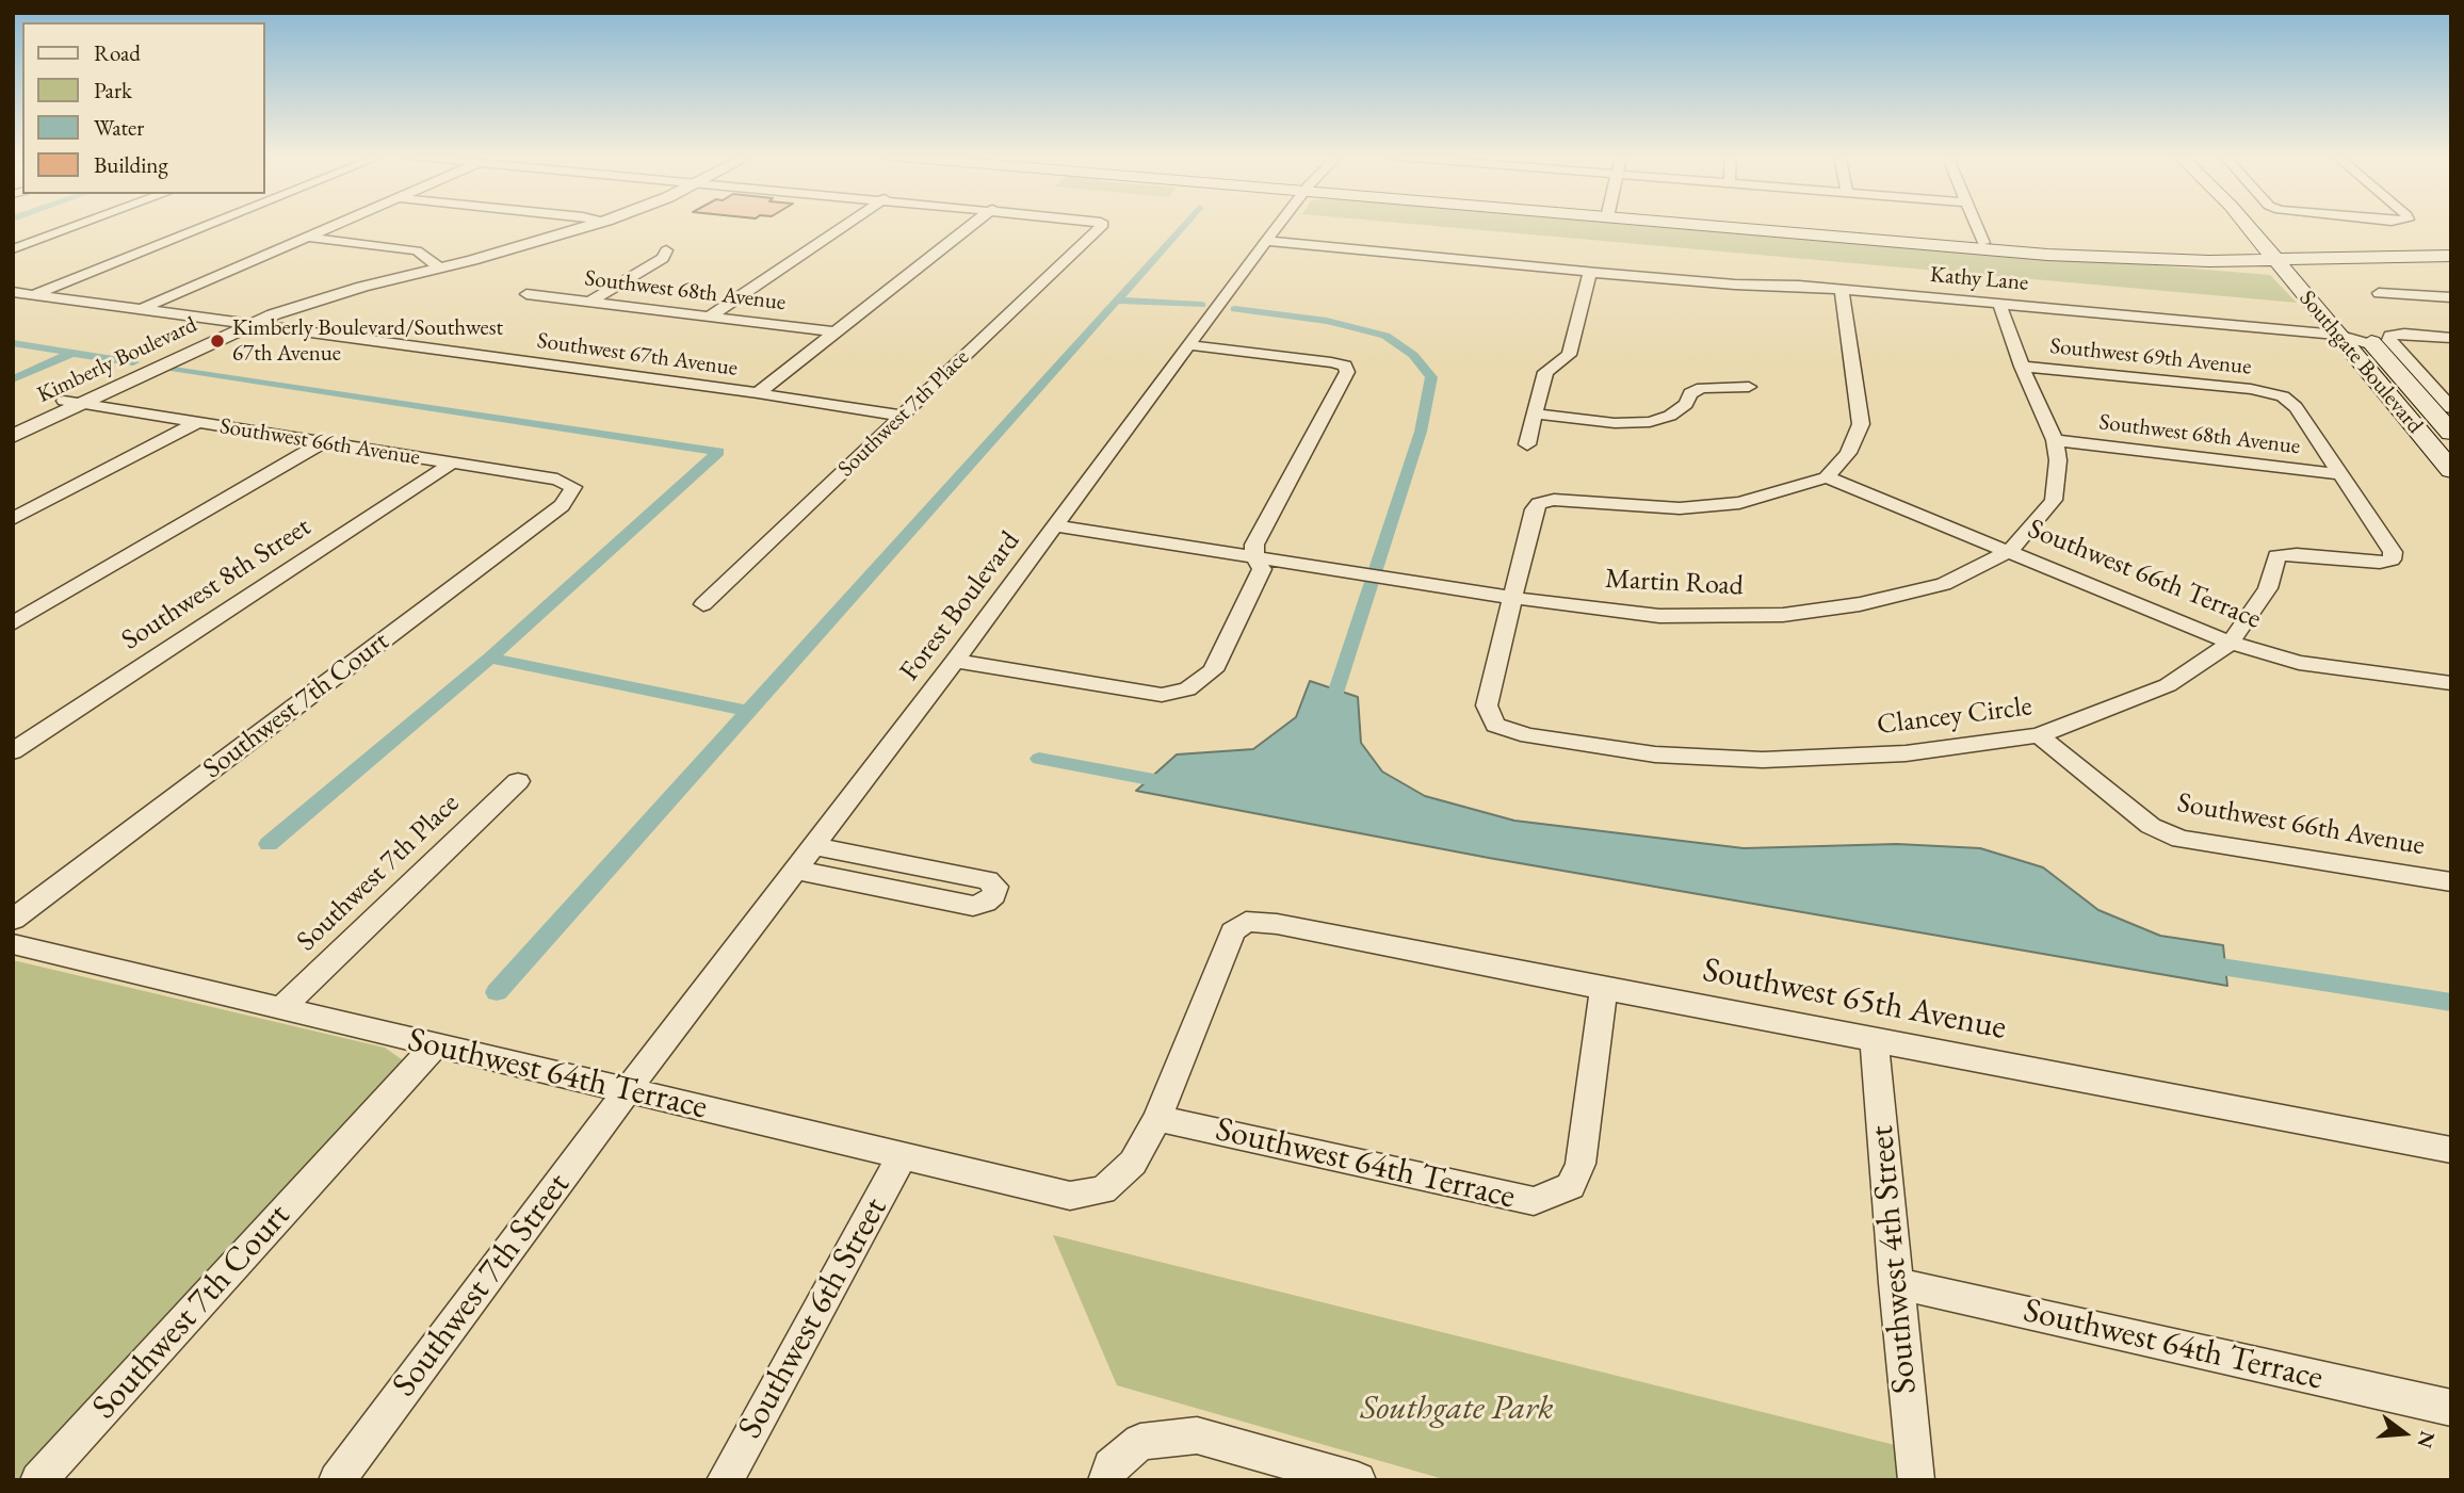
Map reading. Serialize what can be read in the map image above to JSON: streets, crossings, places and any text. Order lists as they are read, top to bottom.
{
  "streets": {
    "main road": ["Southgate Boulevard"],
    "street": [
      "Kathy Lane",
      "Southwest 68th Avenue",
      "Southwest 67th Avenue",
      "Southwest 69th Avenue",
      "Kimberly Boulevard",
      "Southwest 7th Place",
      "Southwest 66th Avenue",
      "Southwest 66th Terrace",
      "Martin Road",
      "Southwest 8th Street",
      "Forest Boulevard",
      "Southwest 7th Court",
      "Clancey Circle",
      "Southwest 65th Avenue",
      "Southwest 64th Terrace",
      "Southwest 4th Street",
      "Southwest 7th Street",
      "Southwest 6th Street"
    ]
  },
  "crossings": [
    ["Kathy Lane", "Southgate Boulevard"],
    ["Kathy Lane", "Martin Road"],
    ["Kathy Lane", "Forest Boulevard"],
    ["Southwest 68th Avenue", "Southwest 69th Avenue"],
    ["Southwest 68th Avenue", "Martin Road"],
    ["Southwest 68th Avenue", "Clancey Circle"],
    ["Southwest 67th Avenue", "Kimberly Boulevard"],
    ["Southwest 67th Avenue", "Southwest 7th Place"],
    ["Southwest 69th Avenue", "Martin Road"],
    ["Southwest 69th Avenue", "Clancey Circle"],
    ["Kimberly Boulevard", "Southwest 66th Avenue"],
    ["Southwest 7th Place", "Southwest 64th Terrace"],
    ["Southwest 66th Avenue", "Southwest 8th Street"],
    ["Southwest 66th Avenue", "Southwest 7th Court"],
    ["Southwest 66th Avenue", "Clancey Circle"],
    ["Southwest 66th Terrace", "Martin Road"],
    ["Southwest 66th Terrace", "Clancey Circle"],
    ["Martin Road", "Forest Boulevard"],
    ["Martin Road", "Clancey Circle"],
    ["Forest Boulevard", "Southwest 64th Terrace"],
    ["Forest Boulevard", "Southwest 7th Street"],
    ["Southwest 7th Court", "Southwest 64th Terrace"],
    ["Southwest 65th Avenue", "Southwest 64th Terrace"],
    ["Southwest 65th Avenue", "Southwest 4th Street"],
    ["Southwest 64th Terrace", "Southwest 4th Street"],
    ["Southwest 64th Terrace", "Southwest 7th Street"],
    ["Southwest 64th Terrace", "Southwest 6th Street"]
  ],
  "parks": ["Southgate Park"],
  "places": ["Kimberly Boulevard/Southwest 67th Avenue"],
  "legend": [
    "Road",
    "Park",
    "Water",
    "Building"
  ],
  "north": "right"
}
